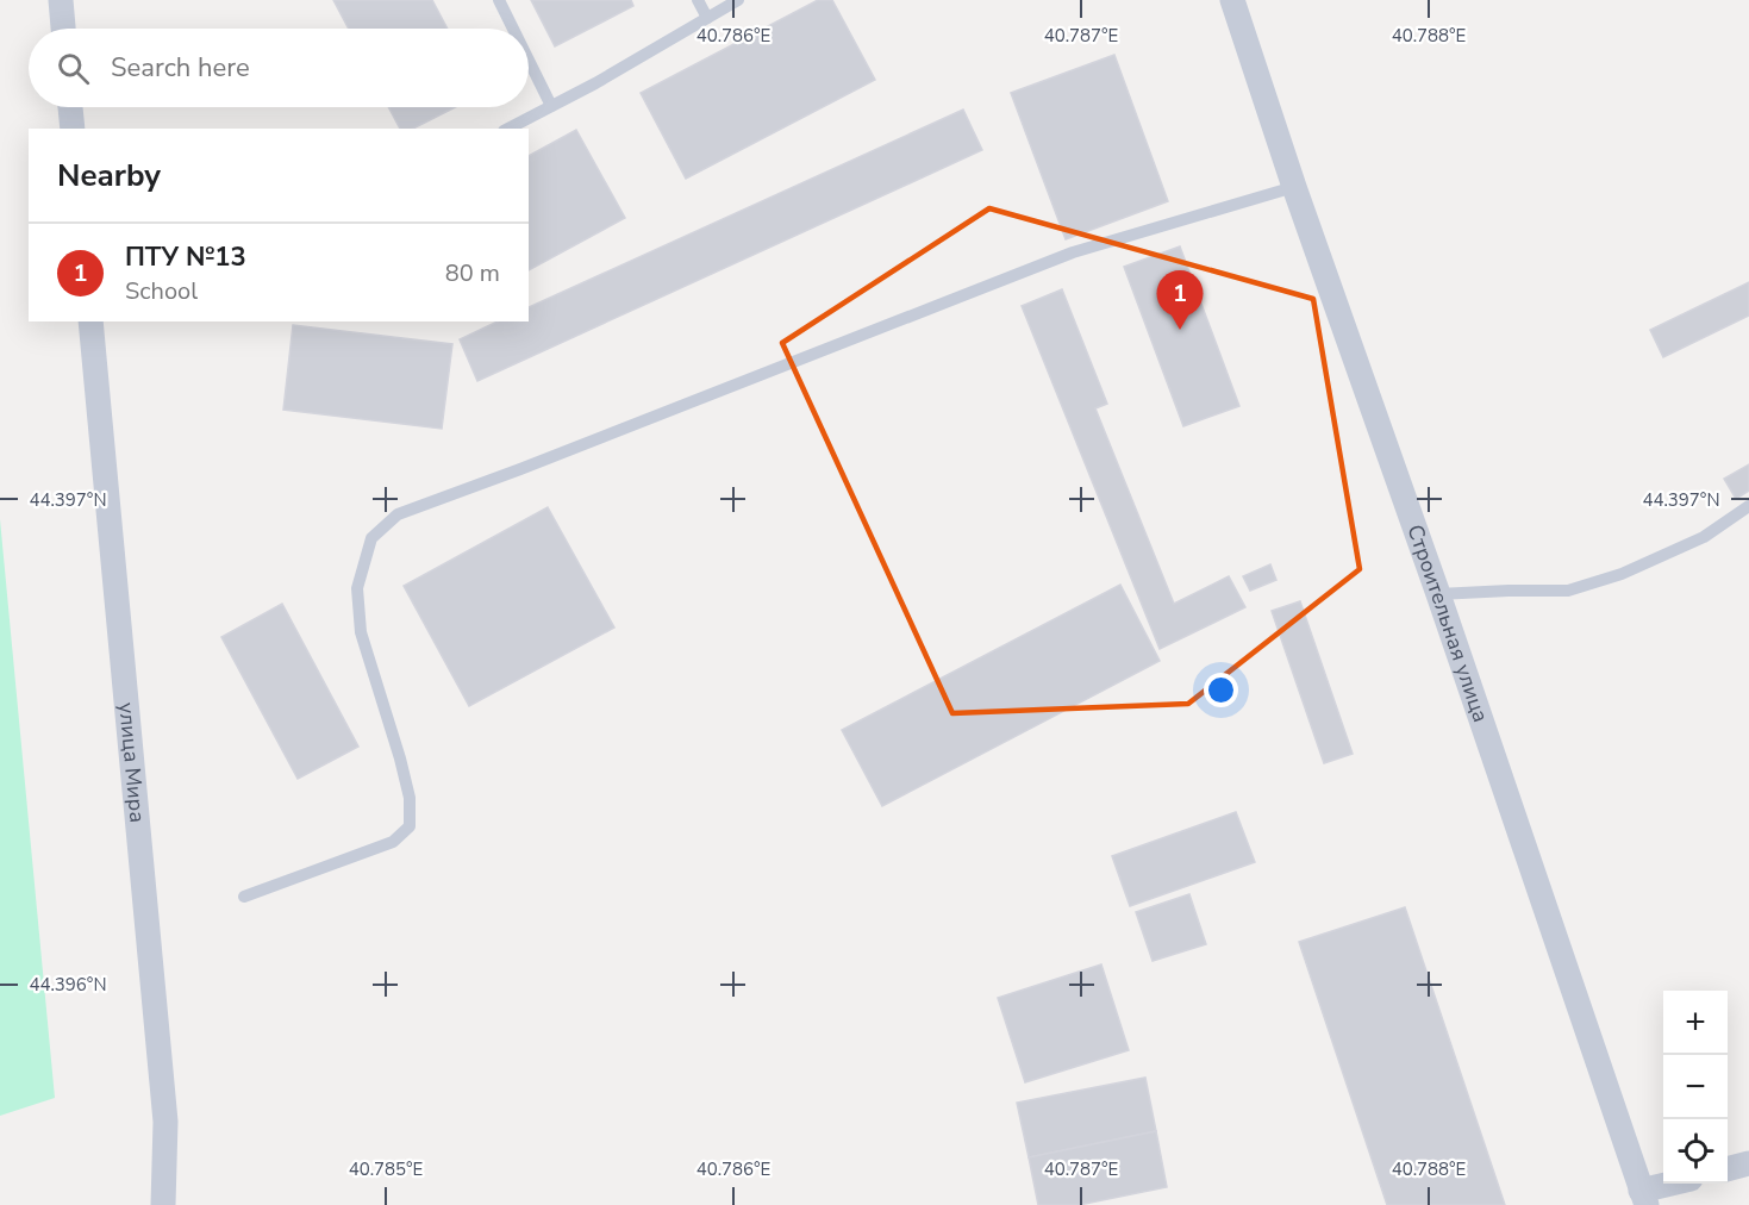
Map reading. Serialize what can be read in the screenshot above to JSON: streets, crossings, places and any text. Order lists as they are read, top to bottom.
{
  "streets": {
    "street": ["Строительная улица", "улица Мира"]
  },
  "page": {
    "search": "Search here",
    "heading": "Nearby",
    "list": [
      {
        "mark": "1",
        "name": "ПТУ №13",
        "note": "School",
        "value": "80 m"
      }
    ],
    "pins": "1",
    "map_buttons": ["+", "−"]
  },
  "coordinates": [
    "40.786°E",
    "40.787°E",
    "40.788°E",
    "44.397°N",
    "44.396°N",
    "40.785°E"
  ]
}
